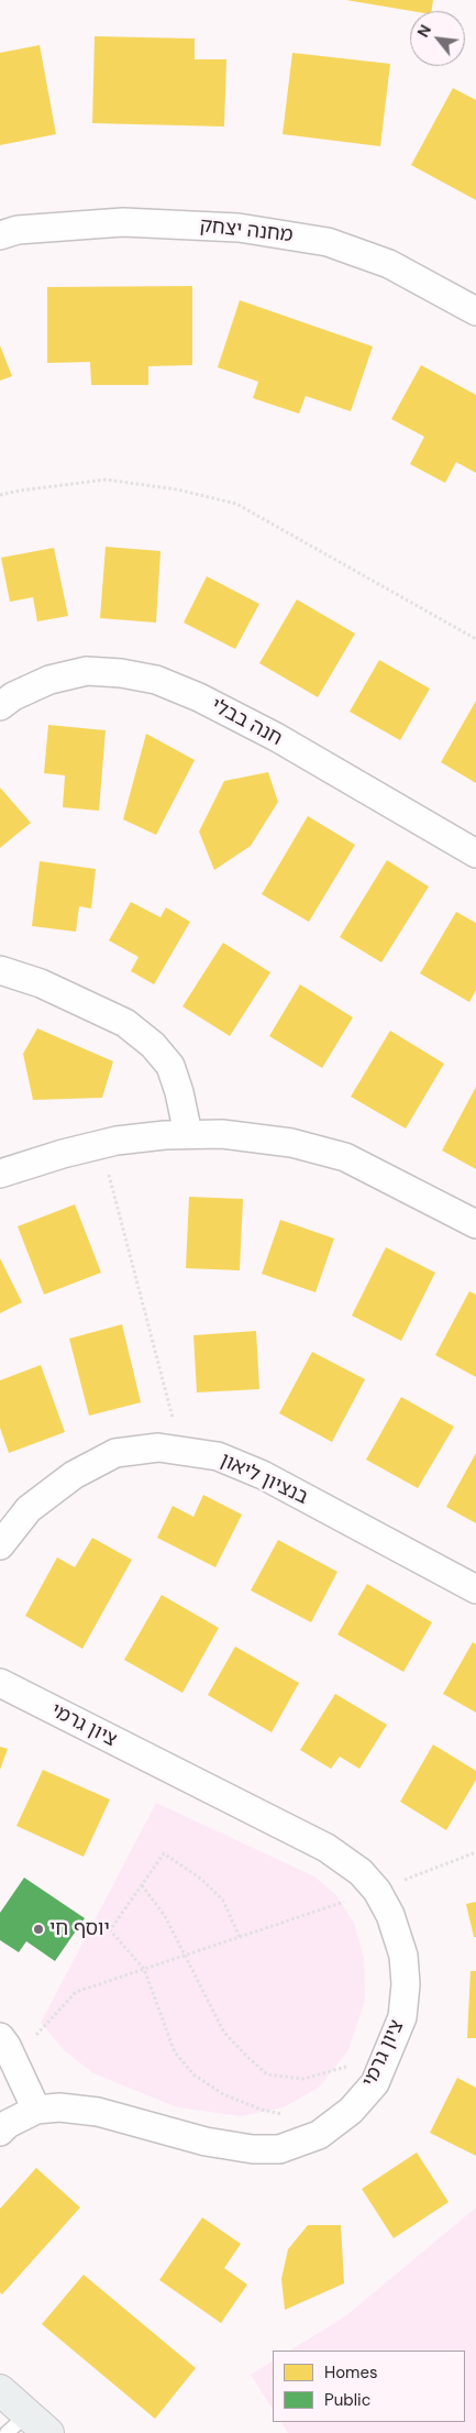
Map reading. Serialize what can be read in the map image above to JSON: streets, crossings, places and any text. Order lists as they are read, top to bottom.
{
  "streets": {
    "street": [
      "מחנה יצחק",
      "חנה בבלי",
      "בנציון ליאון",
      "ציון גרמי"
    ]
  },
  "places": ["יוסף חי"],
  "legend": ["Homes", "Public"],
  "north": "top left"
}
